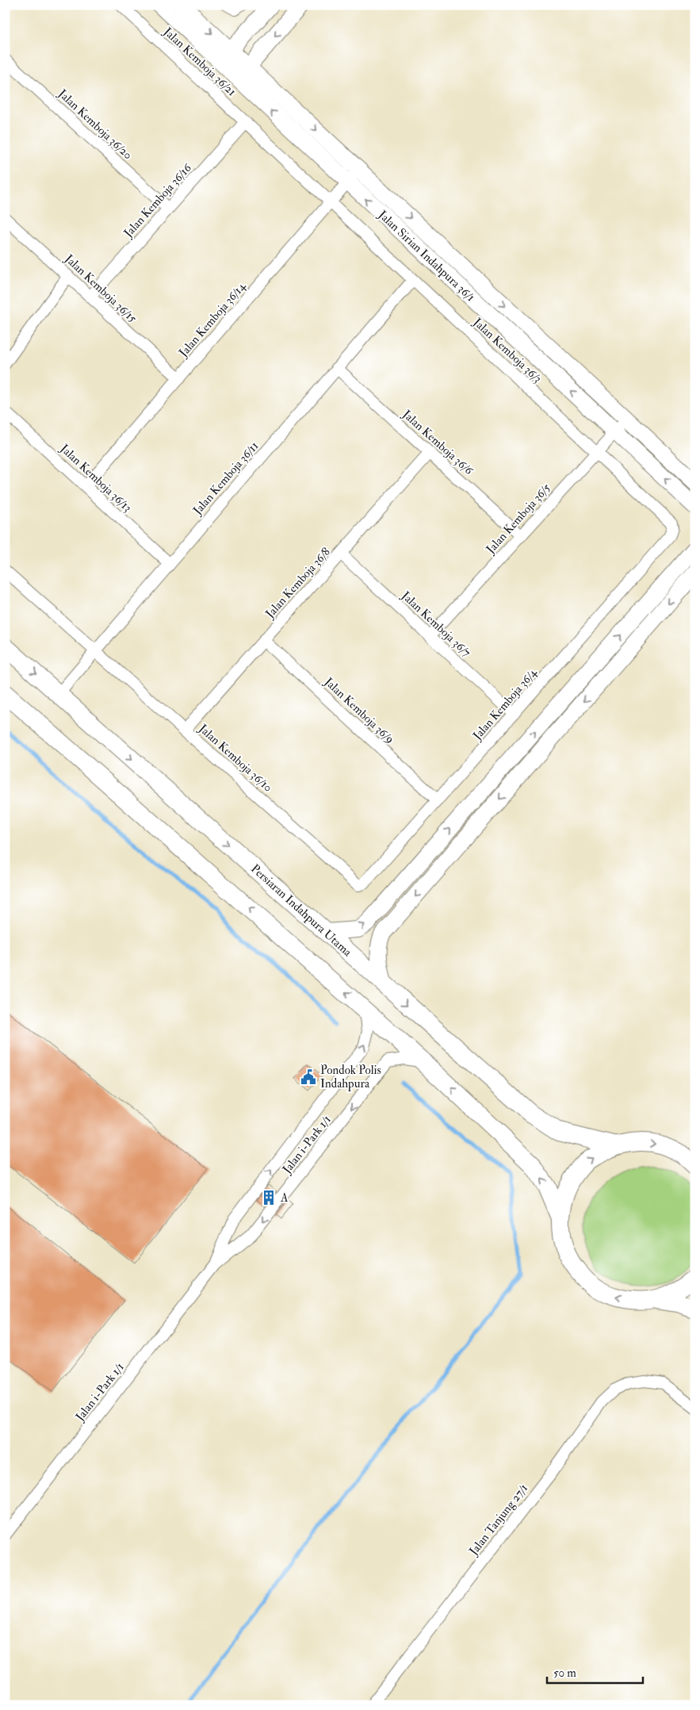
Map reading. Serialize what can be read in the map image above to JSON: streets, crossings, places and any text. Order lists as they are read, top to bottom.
{
  "streets": {
    "main road": ["Persiaran Indahpura Utama"],
    "street": [
      "Jalan Kemboja 36/21",
      "Jalan Kemboja 36/20",
      "Jalan Kemboja 36/16",
      "Jalan Sirian Indahpura 36/1",
      "Jalan Kemboja 36/15",
      "Jalan Kemboja 36/14",
      "Jalan Kemboja 36/3",
      "Jalan Kemboja 36/6",
      "Jalan Kemboja 36/13",
      "Jalan Kemboja 36/11",
      "Jalan Kemboja 36/5",
      "Jalan Kemboja 36/8",
      "Jalan Kemboja 36/7",
      "Jalan Kemboja 36/4",
      "Jalan Kemboja 36/9",
      "Jalan Kemboja 36/10",
      "Jalan i-Park 1/1",
      "Jalan Tanjung 27/1"
    ]
  },
  "crossings": [
    ["Jalan Kemboja 36/21", "Jalan Kemboja 36/16"],
    ["Jalan Kemboja 36/21", "Jalan Kemboja 36/3"],
    ["Jalan Kemboja 36/20", "Jalan Kemboja 36/16"],
    ["Jalan Kemboja 36/16", "Jalan Kemboja 36/15"],
    ["Jalan Kemboja 36/16", "Jalan Kemboja 36/3"],
    ["Jalan Sirian Indahpura 36/1", "Jalan Kemboja 36/14"],
    ["Jalan Sirian Indahpura 36/1", "Jalan Kemboja 36/5"],
    ["Jalan Kemboja 36/15", "Jalan Kemboja 36/14"],
    ["Jalan Kemboja 36/14", "Jalan Kemboja 36/3"],
    ["Jalan Kemboja 36/14", "Jalan Kemboja 36/13"],
    ["Jalan Kemboja 36/3", "Jalan Kemboja 36/11"],
    ["Jalan Kemboja 36/3", "Jalan Kemboja 36/5"],
    ["Jalan Kemboja 36/3", "Jalan Kemboja 36/4"],
    ["Jalan Kemboja 36/6", "Jalan Kemboja 36/11"],
    ["Jalan Kemboja 36/6", "Jalan Kemboja 36/5"],
    ["Jalan Kemboja 36/6", "Jalan Kemboja 36/8"],
    ["Jalan Kemboja 36/13", "Jalan Kemboja 36/11"],
    ["Jalan Kemboja 36/11", "Jalan Kemboja 36/10"],
    ["Jalan Kemboja 36/11", "Persiaran Indahpura Utama"],
    ["Jalan Kemboja 36/5", "Jalan Kemboja 36/7"],
    ["Jalan Kemboja 36/8", "Jalan Kemboja 36/7"],
    ["Jalan Kemboja 36/8", "Jalan Kemboja 36/9"],
    ["Jalan Kemboja 36/8", "Jalan Kemboja 36/10"],
    ["Jalan Kemboja 36/7", "Jalan Kemboja 36/4"],
    ["Jalan Kemboja 36/4", "Jalan Kemboja 36/9"],
    ["Jalan Kemboja 36/4", "Jalan Kemboja 36/10"]
  ],
  "places": {
    "public building": ["Pondok Polis Indahpura"],
    "building": ["A"]
  },
  "scale_bar": "50 m"
}
